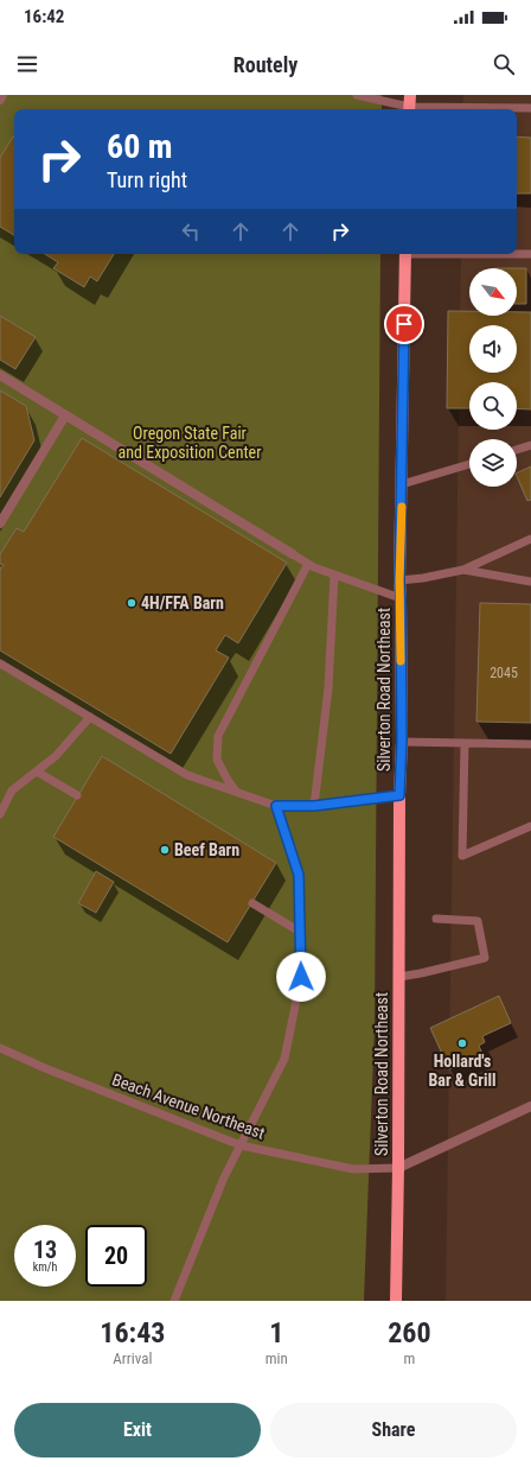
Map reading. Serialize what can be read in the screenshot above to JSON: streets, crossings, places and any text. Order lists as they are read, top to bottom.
{
  "streets": {
    "main road": ["Silverton Road Northeast"],
    "street": ["Beach Avenue Northeast"]
  },
  "crossings": [
    ["Silverton Road Northeast", "Beach Avenue Northeast"]
  ],
  "parks": ["Oregon State Fair and Exposition Center"],
  "places": ["4H/FFA Barn", "Beef Barn", "Hollard's Bar & Grill"],
  "house_numbers": ["2045"],
  "north": "bottom right",
  "page": {
    "status": "16:42",
    "header": "Routely",
    "turn": ["60 m", "Turn right"],
    "speed": "13 km/h",
    "limit": "20",
    "eta": [
      "16:43",
      "Arrival",
      "1",
      "min",
      "260",
      "m"
    ],
    "buttons": ["Exit", "Share"]
  }
}
